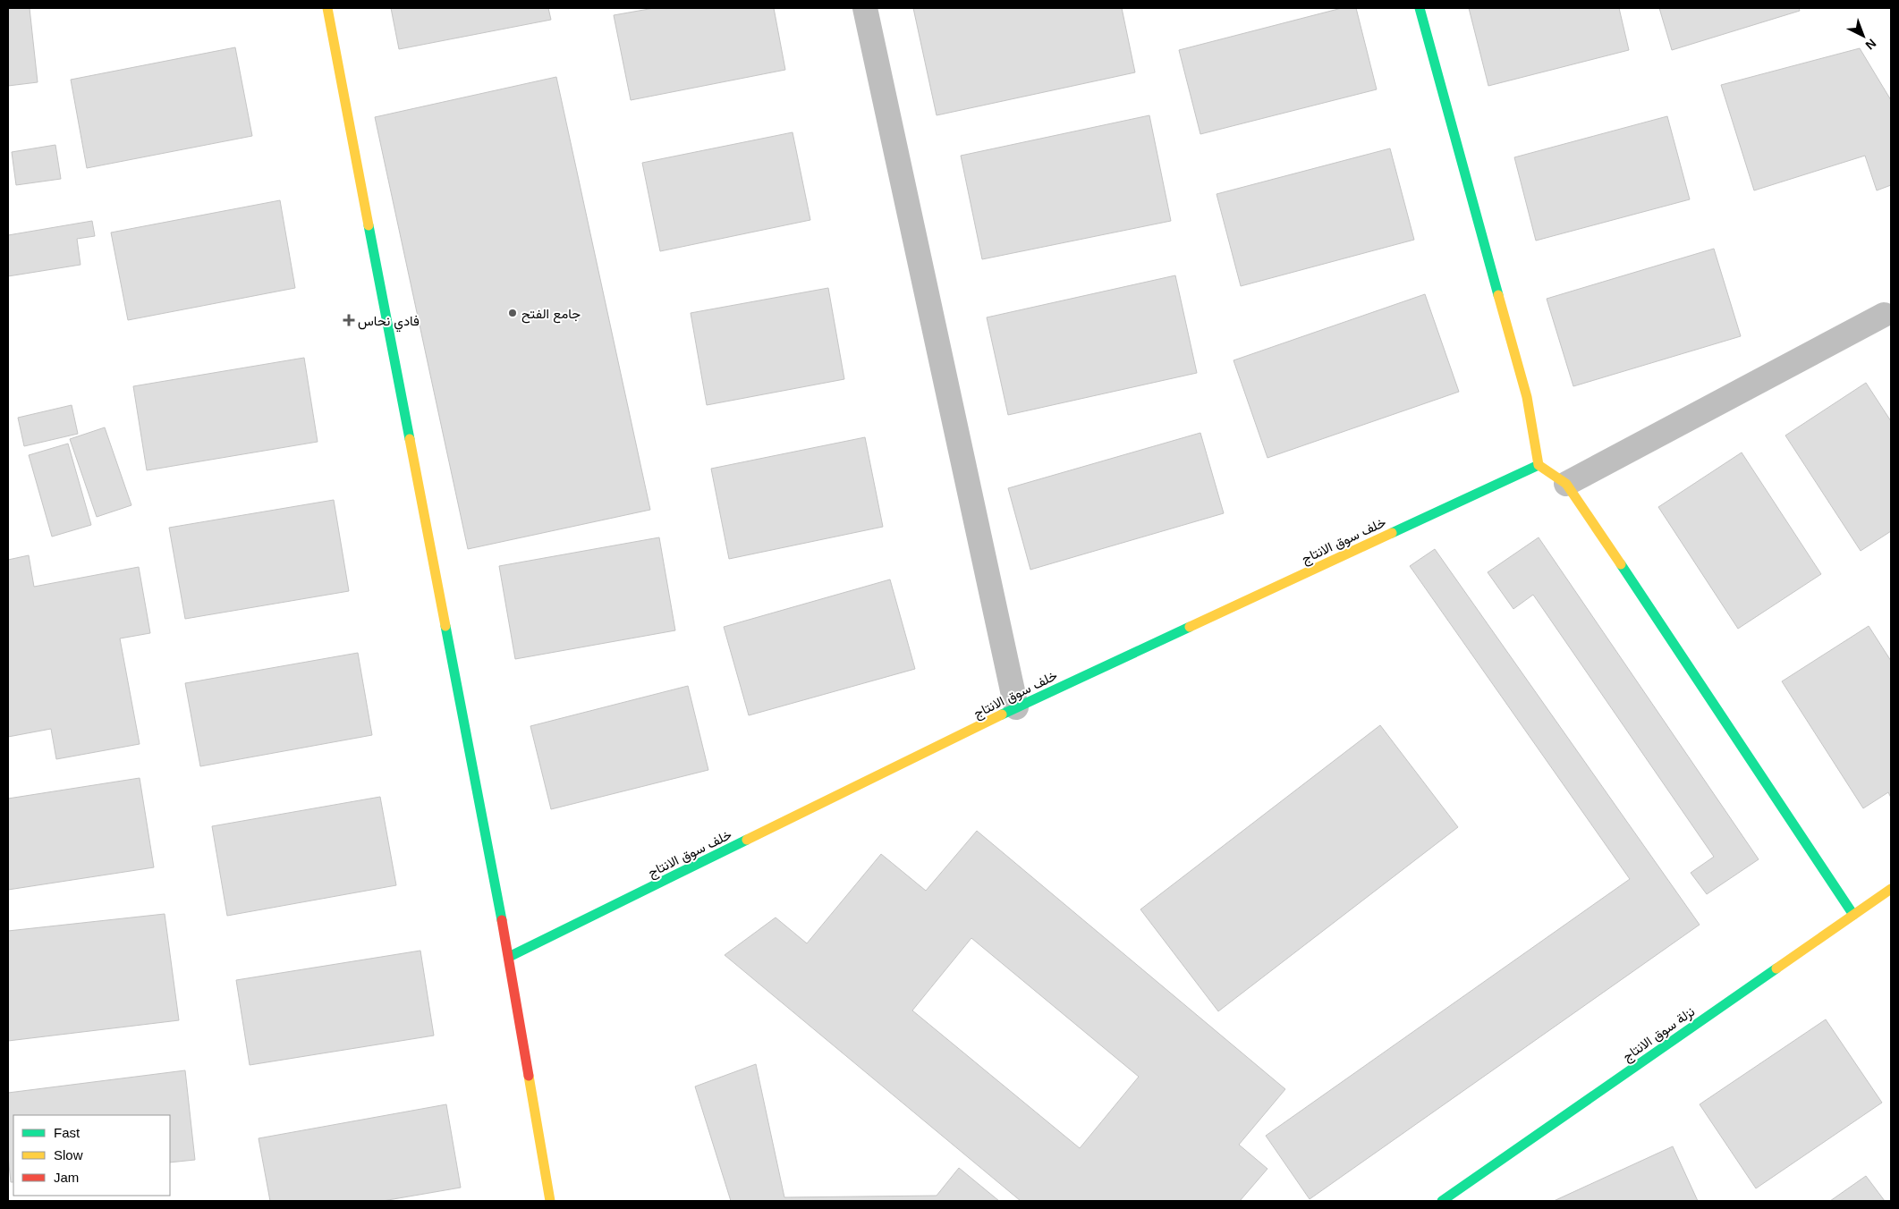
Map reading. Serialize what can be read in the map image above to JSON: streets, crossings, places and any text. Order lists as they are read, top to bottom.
{
  "streets": {
    "street": ["خلف سوق الانتاج", "نزلة سوق الانتاج"]
  },
  "places": {
    "other": ["جامع الفتح"],
    "health": ["فادي نحاس"]
  },
  "legend": ["Fast", "Slow", "Jam"],
  "north": "bottom right"
}
